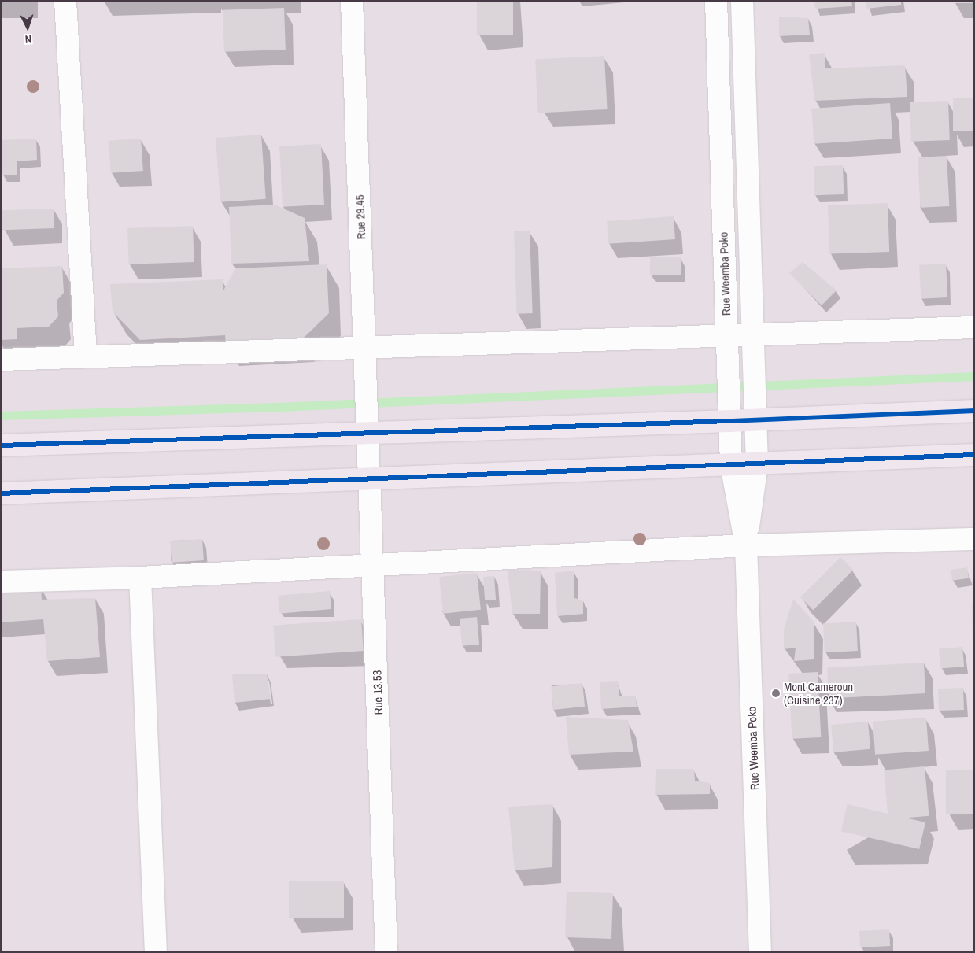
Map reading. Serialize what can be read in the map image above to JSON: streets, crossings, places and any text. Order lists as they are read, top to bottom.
{
  "streets": {
    "street": ["Rue 29.45", "Rue Weemba Poko", "Rue 13.53"]
  },
  "crossings": [
    ["Rue 29.45", "Rue 13.53"]
  ],
  "places": ["Mont Cameroun (Cuisine 237)"],
  "north": "bottom"
}
